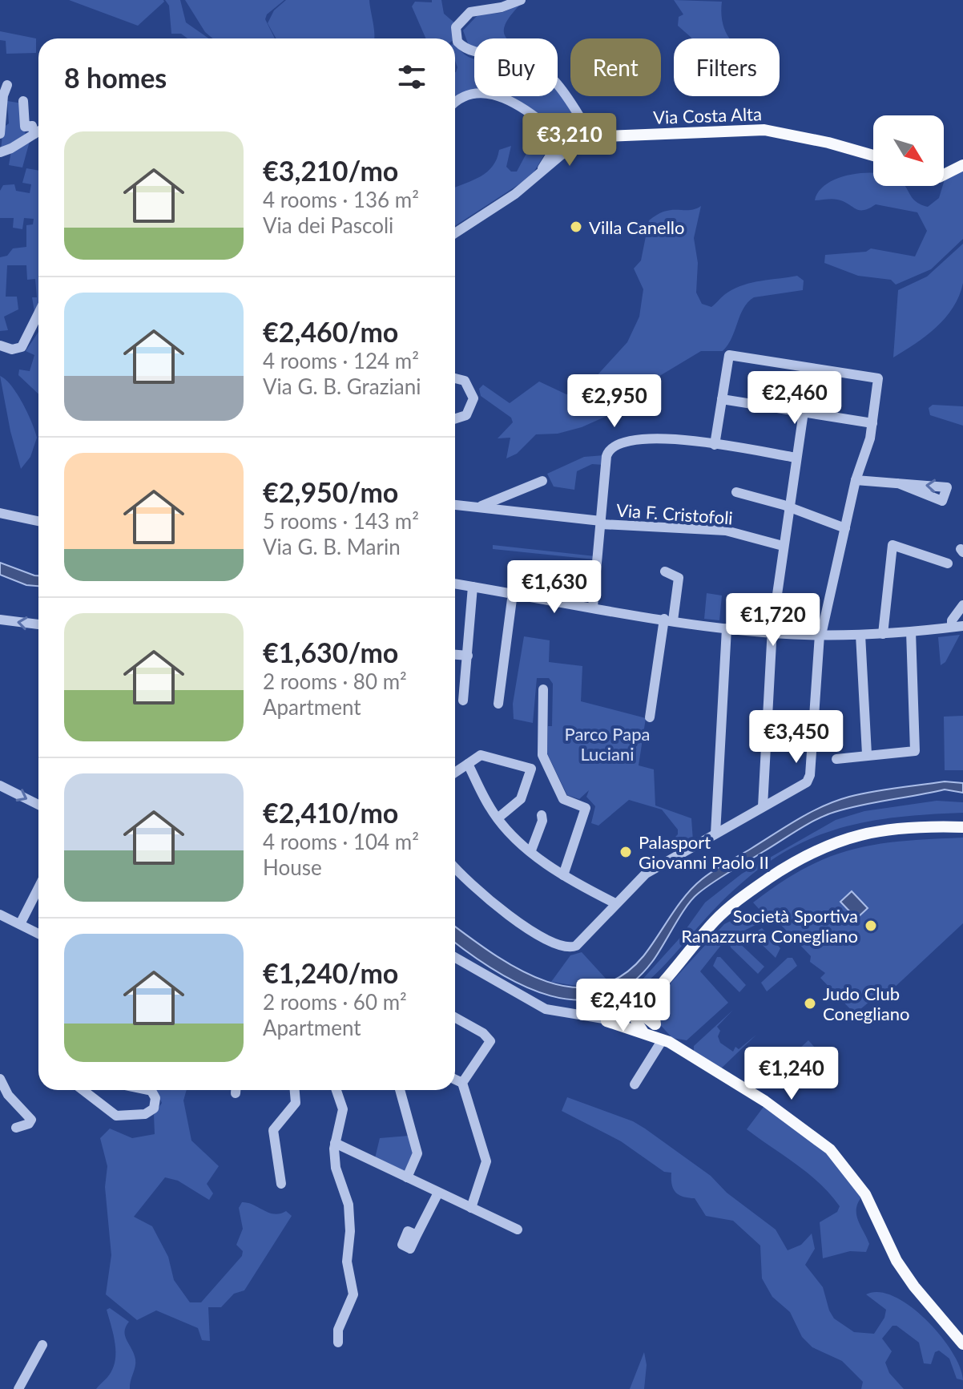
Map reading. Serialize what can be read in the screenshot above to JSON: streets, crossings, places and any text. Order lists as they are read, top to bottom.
{
  "streets": {
    "main road": ["Via Costa Alta"],
    "street": ["Via F. Cristofoli"]
  },
  "parks": ["Parco Papa Luciani"],
  "places": [
    "Villa Canello",
    "Palasport Giovanni Paolo II",
    "Società Sportiva Ranazzurra Conegliano",
    "Judo Club Conegliano"
  ],
  "north": "bottom right",
  "page": {
    "chip": ["Buy", "Rent", "Filters"],
    "heading": "8 homes",
    "price": [
      "€3,210",
      "€2,460",
      "€2,950",
      "€1,630",
      "€1,720",
      "€3,450",
      "€2,410",
      "€1,240"
    ],
    "list": [
      {
        "name": "€3,210/mo",
        "note": "4 rooms · 136 m² · Via dei Pascoli"
      },
      {
        "name": "€2,460/mo",
        "note": "4 rooms · 124 m² · Via G. B. Graziani"
      },
      {
        "name": "€2,950/mo",
        "note": "5 rooms · 143 m² · Via G. B. Marin"
      },
      {
        "name": "€1,630/mo",
        "note": "2 rooms · 80 m² · Apartment"
      },
      {
        "name": "€2,410/mo",
        "note": "4 rooms · 104 m² · House"
      },
      {
        "name": "€1,240/mo",
        "note": "2 rooms · 60 m² · Apartment"
      }
    ]
  }
}
